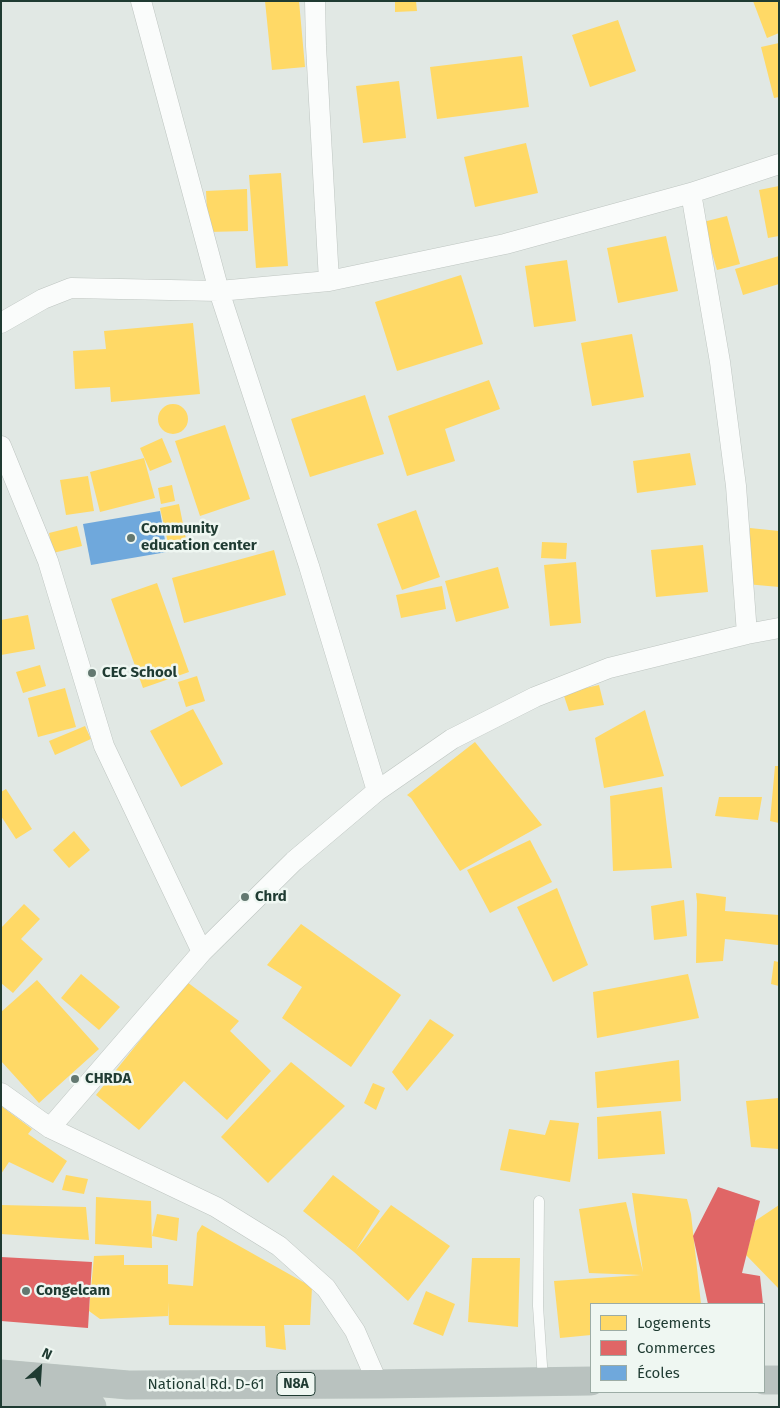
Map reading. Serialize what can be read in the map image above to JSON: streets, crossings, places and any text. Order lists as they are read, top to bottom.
{
  "streets": {
    "highway": ["N8A", "National Rd. D-61"]
  },
  "places": [
    "Community education center",
    "CEC School",
    "Chrd",
    "CHRDA",
    "Congelcam"
  ],
  "legend": ["Logements", "Commerces", "Écoles"],
  "north": "top right"
}
